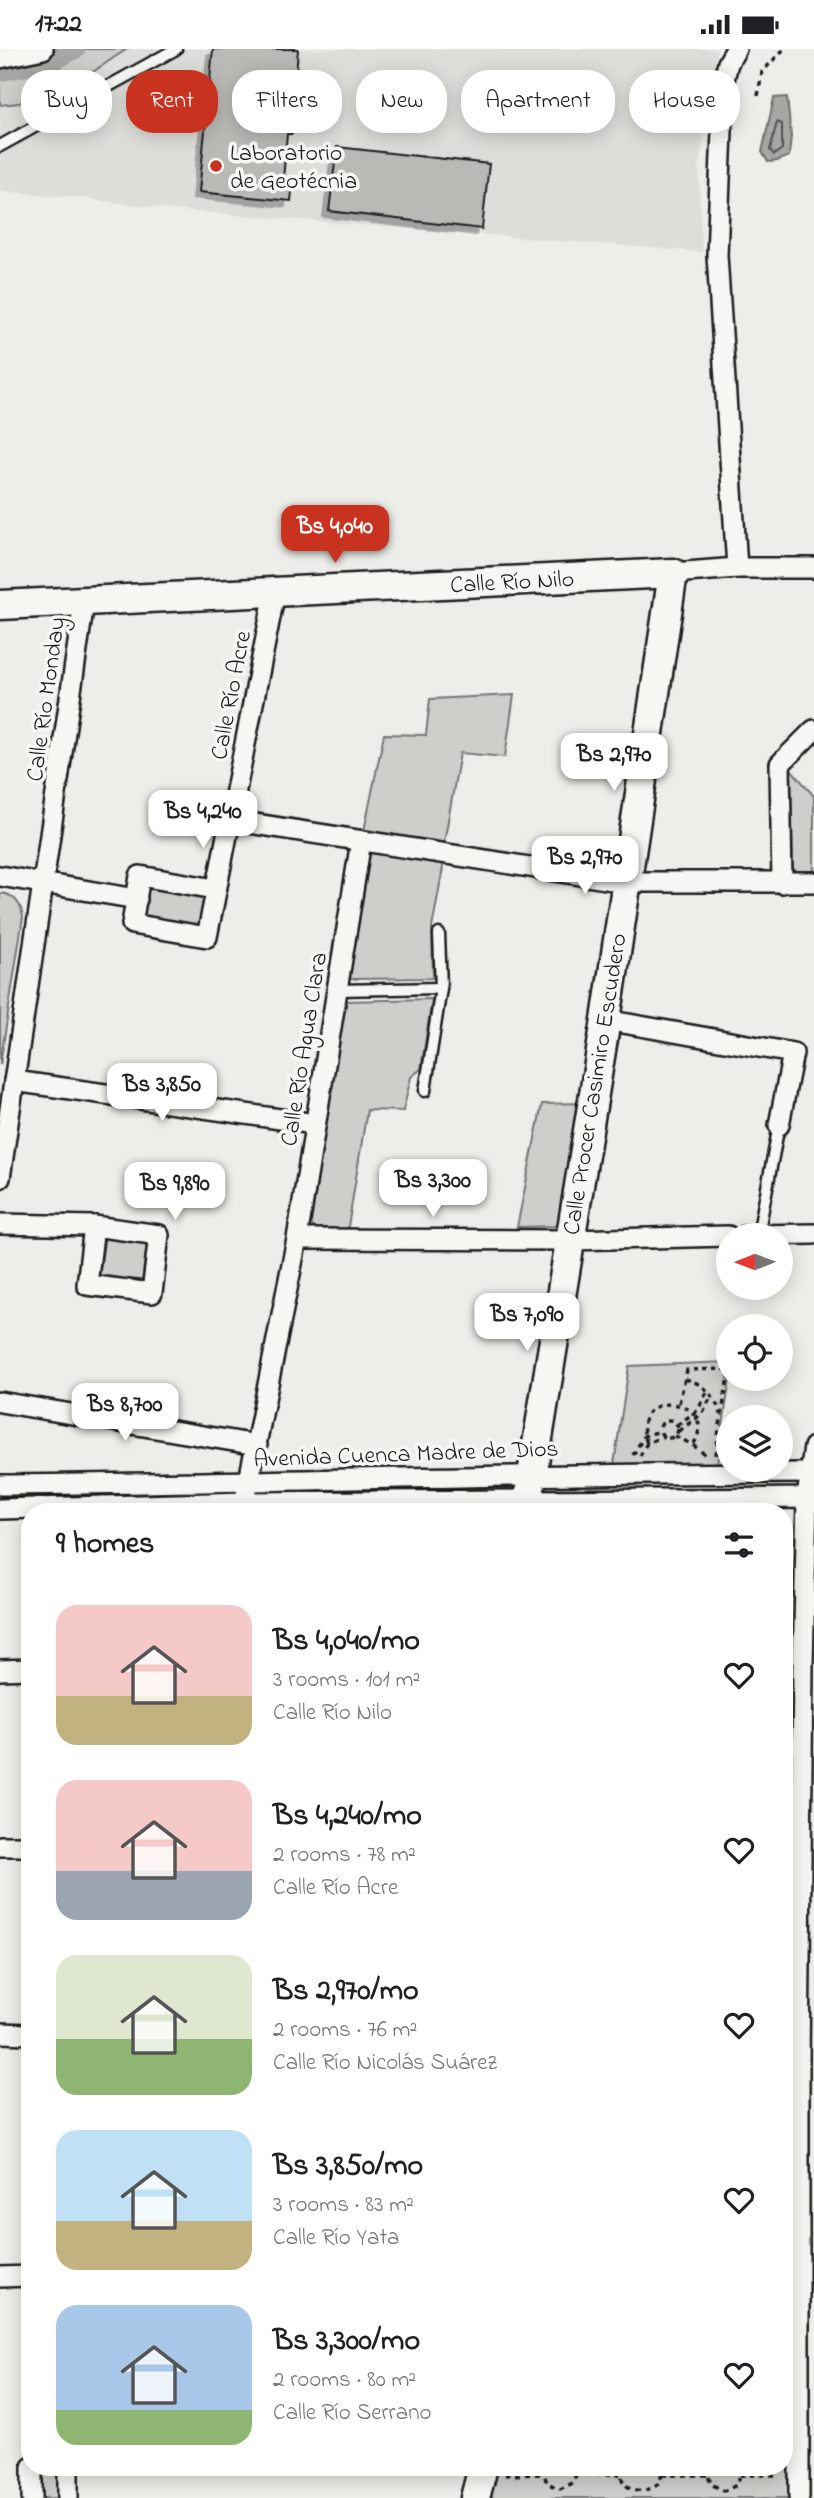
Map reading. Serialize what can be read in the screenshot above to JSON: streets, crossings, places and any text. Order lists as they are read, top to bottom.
{
  "streets": {
    "main road": ["Calle Río Nilo", "Calle Procer Casimiro Escudero"],
    "street": [
      "Calle Río Acre",
      "Calle Río Monday",
      "Calle Río Agua Clara",
      "Avenida Cuenca Madre de Dios"
    ]
  },
  "crossings": [
    ["Calle Río Nilo", "Calle Río Acre"],
    ["Calle Río Nilo", "Calle Río Monday"],
    ["Calle Río Nilo", "Calle Procer Casimiro Escudero"],
    ["Calle Río Agua Clara", "Avenida Cuenca Madre de Dios"],
    ["Calle Procer Casimiro Escudero", "Avenida Cuenca Madre de Dios"]
  ],
  "places": ["Laboratorio de Geotécnia"],
  "north": "left",
  "page": {
    "status": "17:22",
    "chip": [
      "Buy",
      "Rent",
      "Filters",
      "New",
      "Apartment",
      "House"
    ],
    "price": [
      "Bs 4,040",
      "Bs 2,970",
      "Bs 4,240",
      "Bs 2,970",
      "Bs 3,850",
      "Bs 3,300",
      "Bs 9,890",
      "Bs 7,090",
      "Bs 8,700"
    ],
    "heading": "9 homes",
    "list": [
      {
        "name": "Bs 4,040/mo",
        "note": "3 rooms · 101 m² · Calle Río Nilo"
      },
      {
        "name": "Bs 4,240/mo",
        "note": "2 rooms · 78 m² · Calle Río Acre"
      },
      {
        "name": "Bs 2,970/mo",
        "note": "2 rooms · 76 m² · Calle Río Nicolás Suárez"
      },
      {
        "name": "Bs 3,850/mo",
        "note": "3 rooms · 83 m² · Calle Río Yata"
      },
      {
        "name": "Bs 3,300/mo",
        "note": "2 rooms · 80 m² · Calle Río Serrano"
      }
    ]
  }
}
